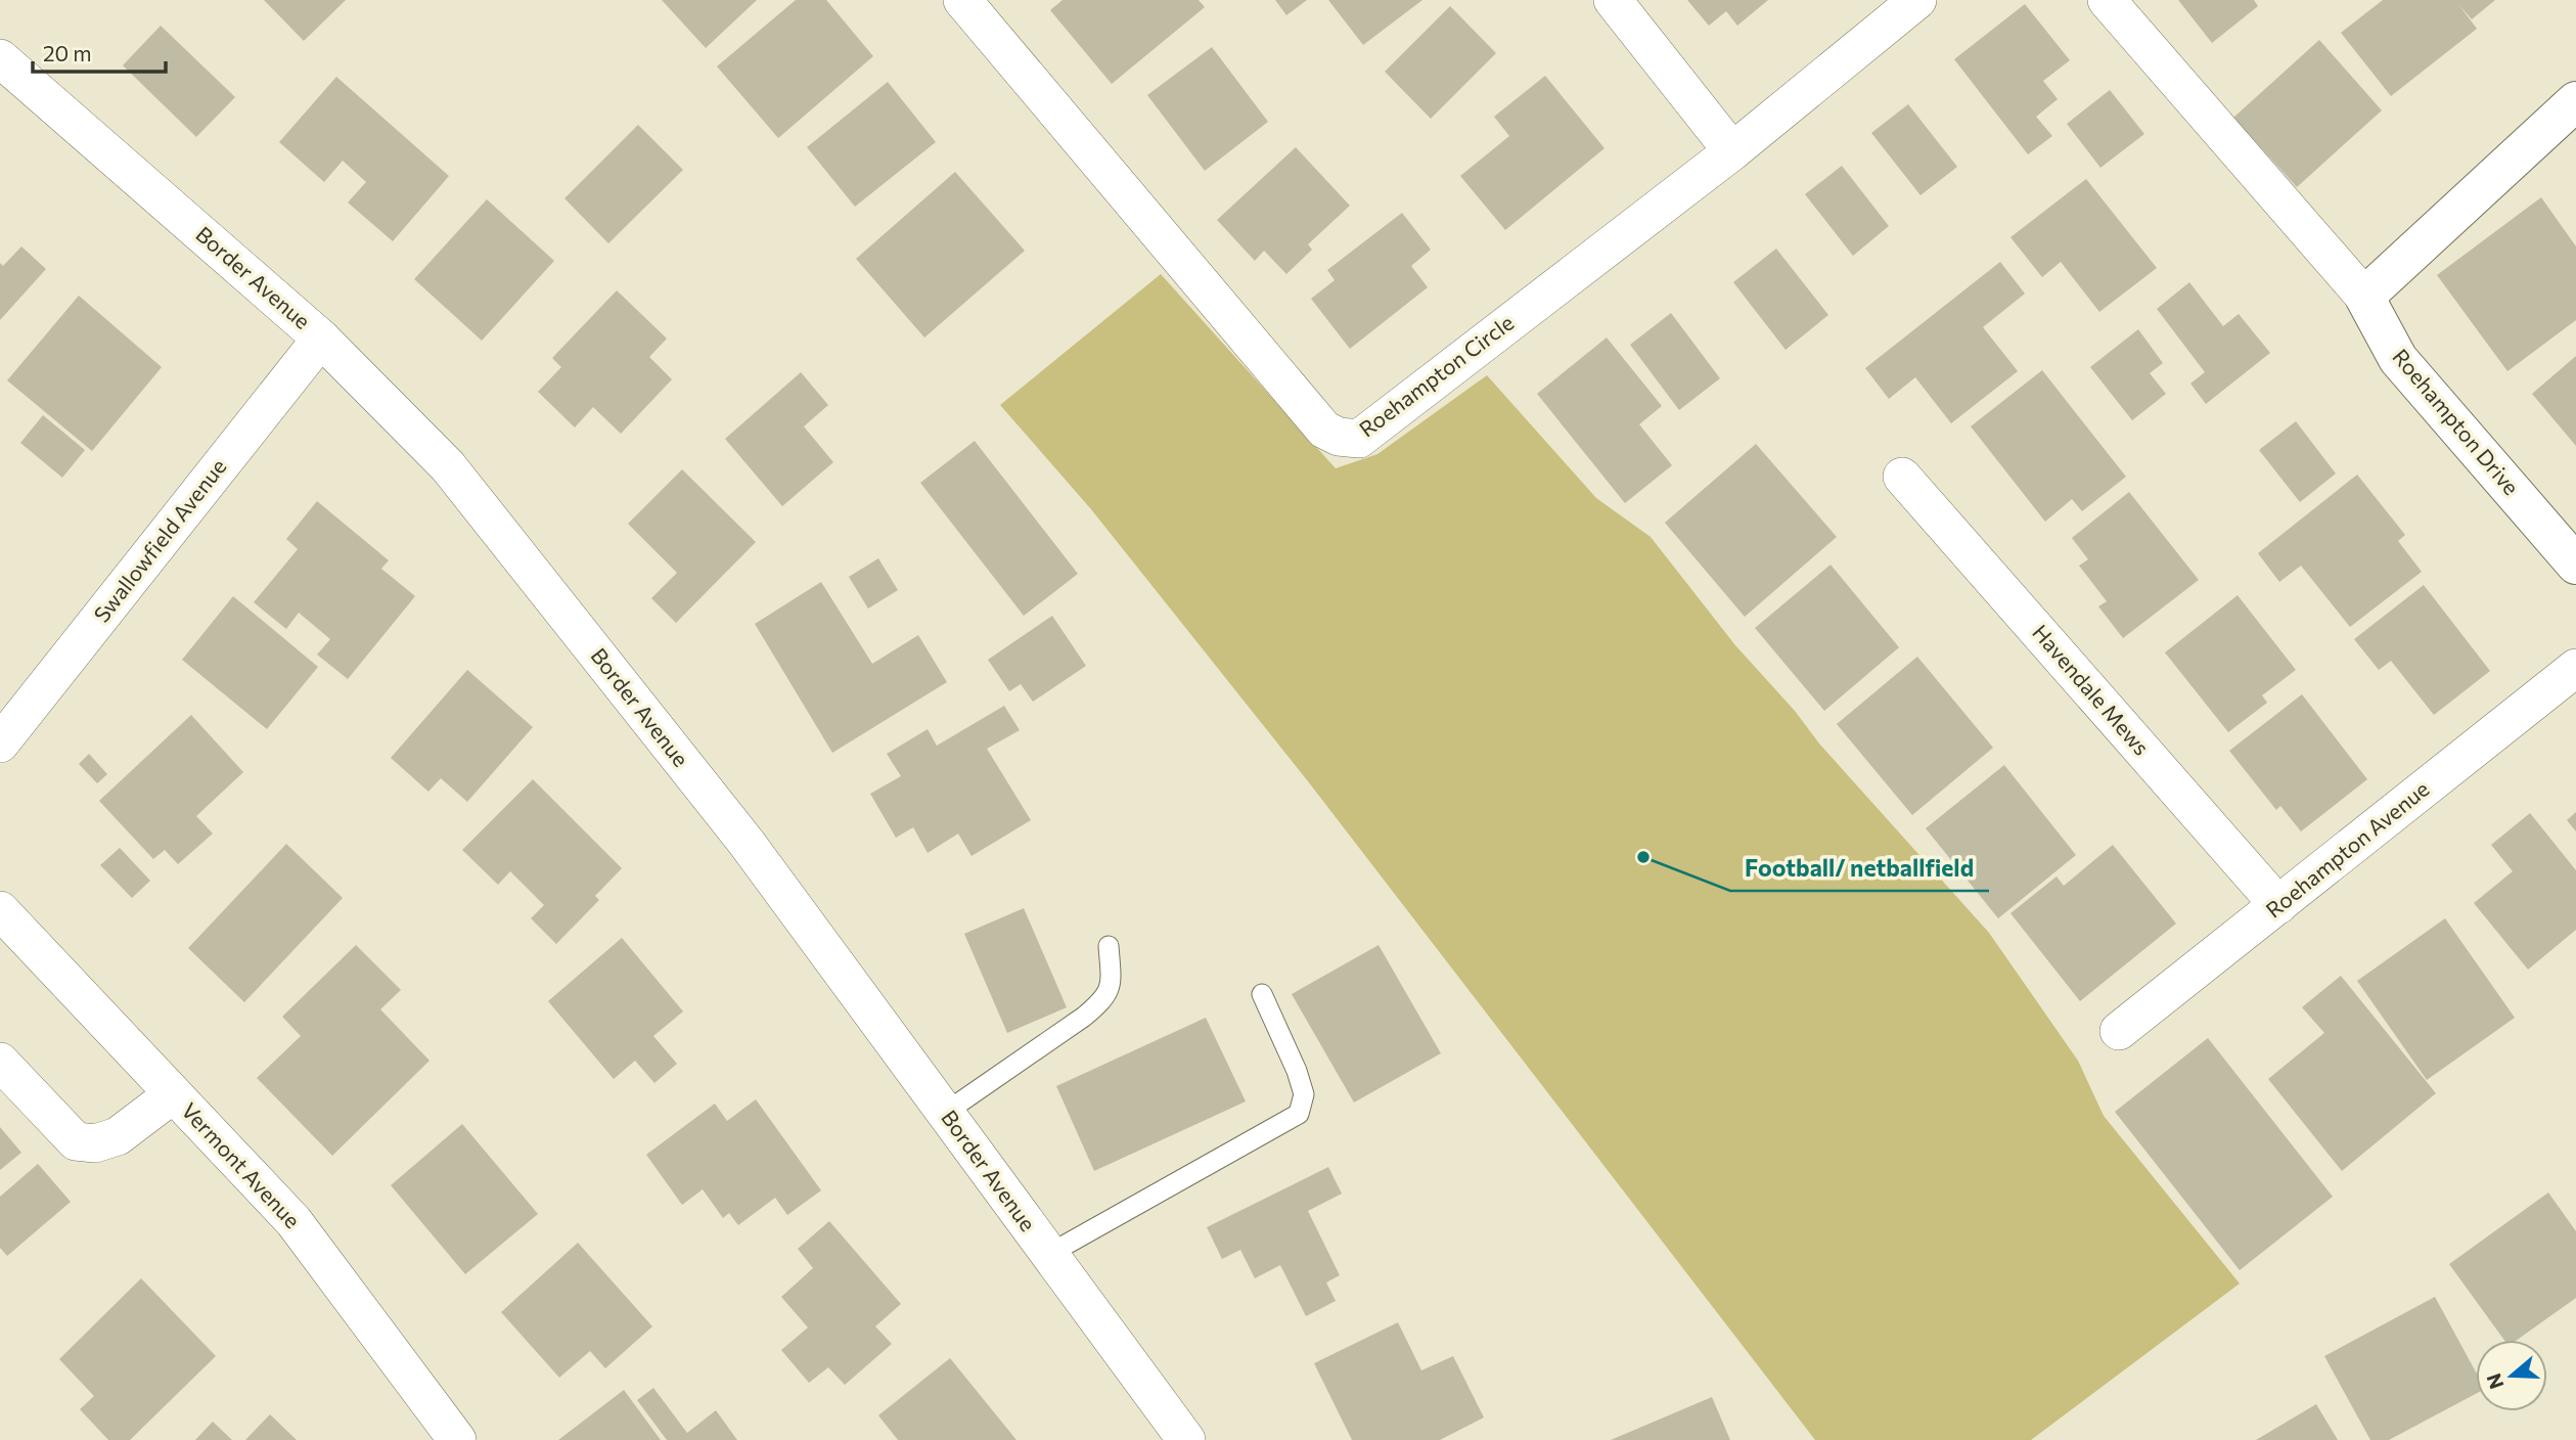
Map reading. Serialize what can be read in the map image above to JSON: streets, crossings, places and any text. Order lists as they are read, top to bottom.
{
  "streets": {
    "street": [
      "Border Avenue",
      "Roehampton Circle",
      "Roehampton Drive",
      "Swallowfield Avenue",
      "Havendale Mews",
      "Roehampton Avenue",
      "Vermont Avenue"
    ]
  },
  "crossings": [
    ["Border Avenue", "Swallowfield Avenue"],
    ["Havendale Mews", "Roehampton Avenue"]
  ],
  "places": ["Football/ netballfield"],
  "scale_bar": "20 m",
  "north": "left"
}
